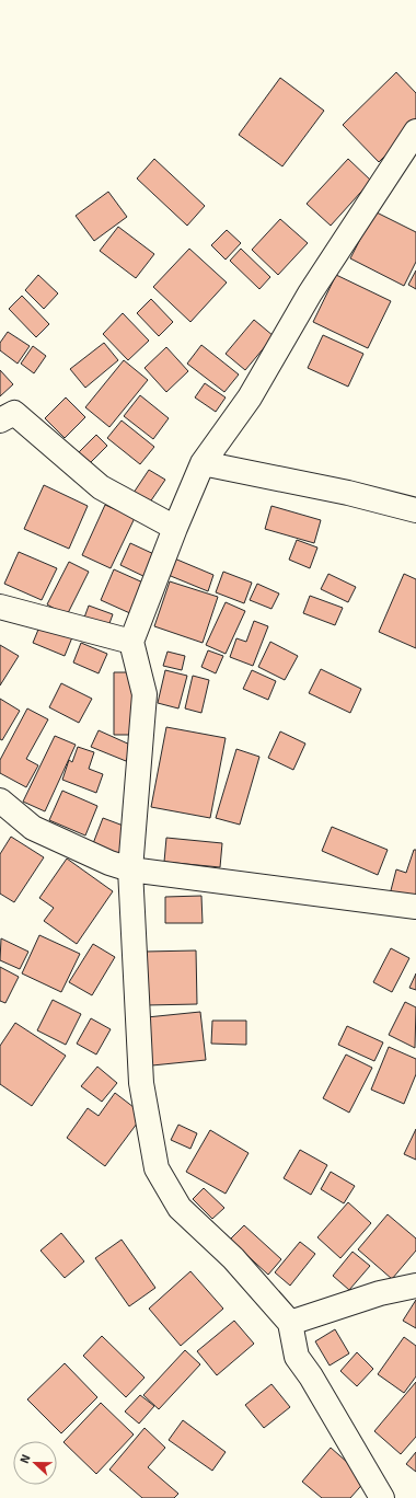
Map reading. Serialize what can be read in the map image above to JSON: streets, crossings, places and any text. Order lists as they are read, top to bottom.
{
  "north": "left"
}
